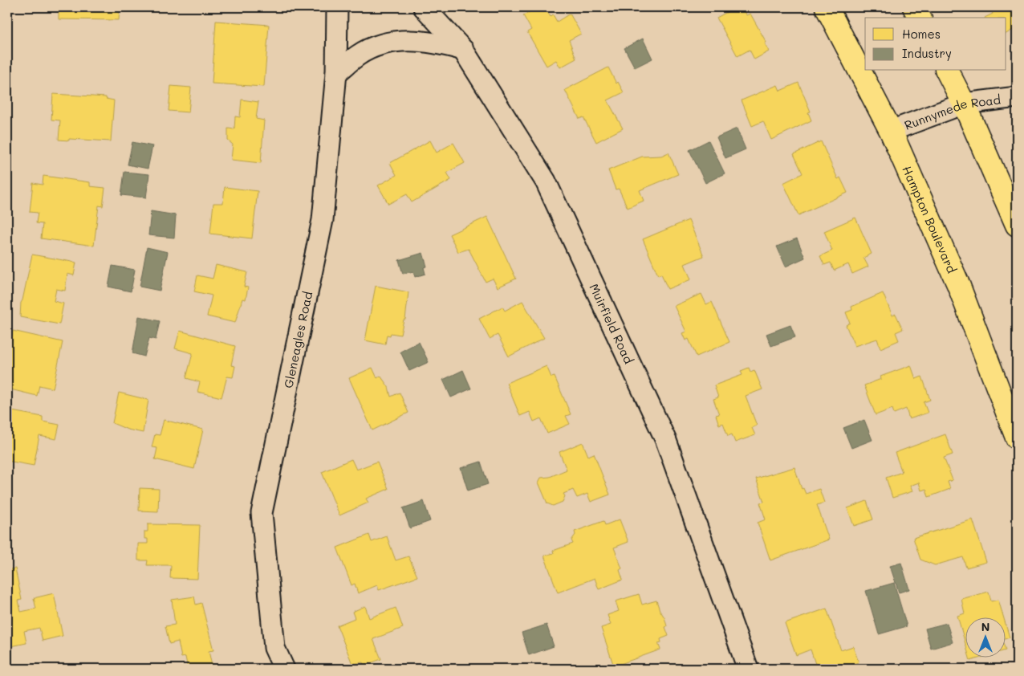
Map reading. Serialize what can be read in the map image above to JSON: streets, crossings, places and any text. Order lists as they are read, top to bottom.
{
  "streets": {
    "main road": ["Hampton Boulevard"],
    "street": ["Runnymede Road", "Muirfield Road", "Gleneagles Road"]
  },
  "crossings": [
    ["Runnymede Road", "Hampton Boulevard"]
  ],
  "legend": ["Homes", "Industry"],
  "north": "top"
}
